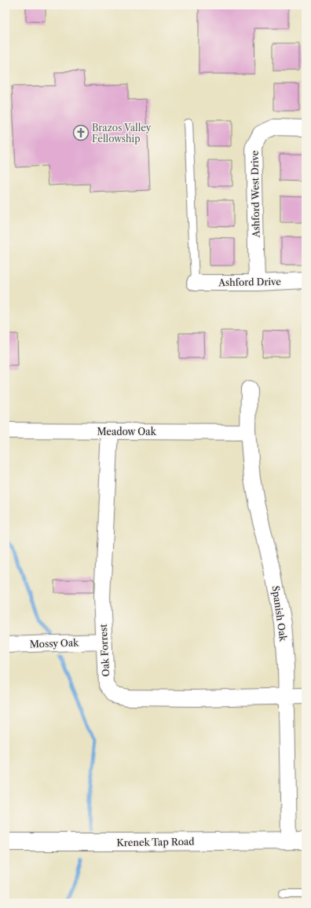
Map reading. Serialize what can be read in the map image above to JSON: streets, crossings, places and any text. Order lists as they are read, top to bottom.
{
  "streets": {
    "street": [
      "Ashford West Drive",
      "Ashford Drive",
      "Meadow Oak",
      "Spanish Oak",
      "Mossy Oak",
      "Oak Forrest",
      "Krenek Tap Road"
    ]
  },
  "crossings": [
    ["Ashford West Drive", "Ashford Drive"],
    ["Meadow Oak", "Spanish Oak"],
    ["Meadow Oak", "Oak Forrest"],
    ["Spanish Oak", "Oak Forrest"],
    ["Spanish Oak", "Krenek Tap Road"],
    ["Mossy Oak", "Oak Forrest"]
  ],
  "places": {
    "church": ["Brazos Valley Fellowship"]
  }
}
